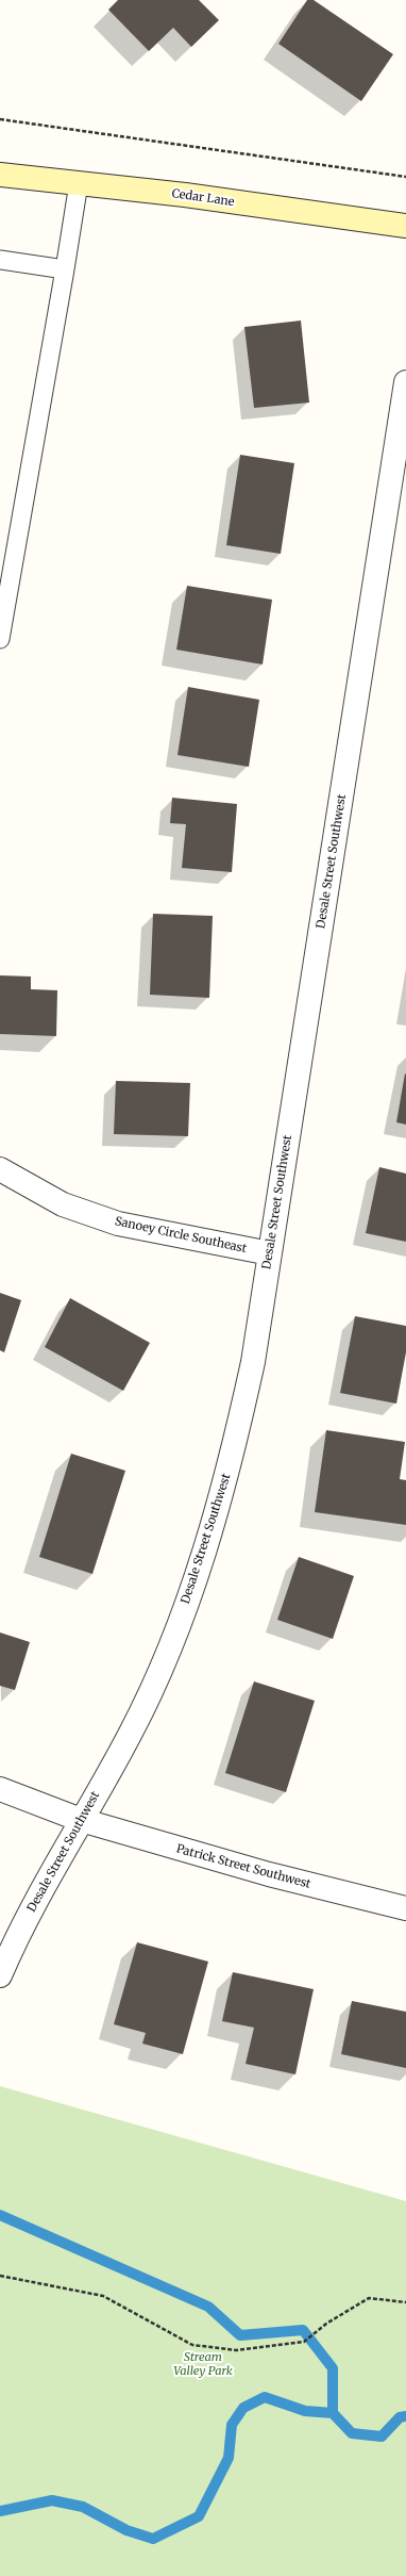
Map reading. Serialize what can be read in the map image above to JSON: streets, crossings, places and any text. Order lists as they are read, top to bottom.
{
  "streets": {
    "main road": ["Cedar Lane"],
    "street": ["Desale Street Southwest", "Sanoey Circle Southeast", "Patrick Street Southwest"]
  },
  "crossings": [
    ["Desale Street Southwest", "Sanoey Circle Southeast"],
    ["Desale Street Southwest", "Patrick Street Southwest"]
  ],
  "parks": ["Stream Valley Park"]
}
